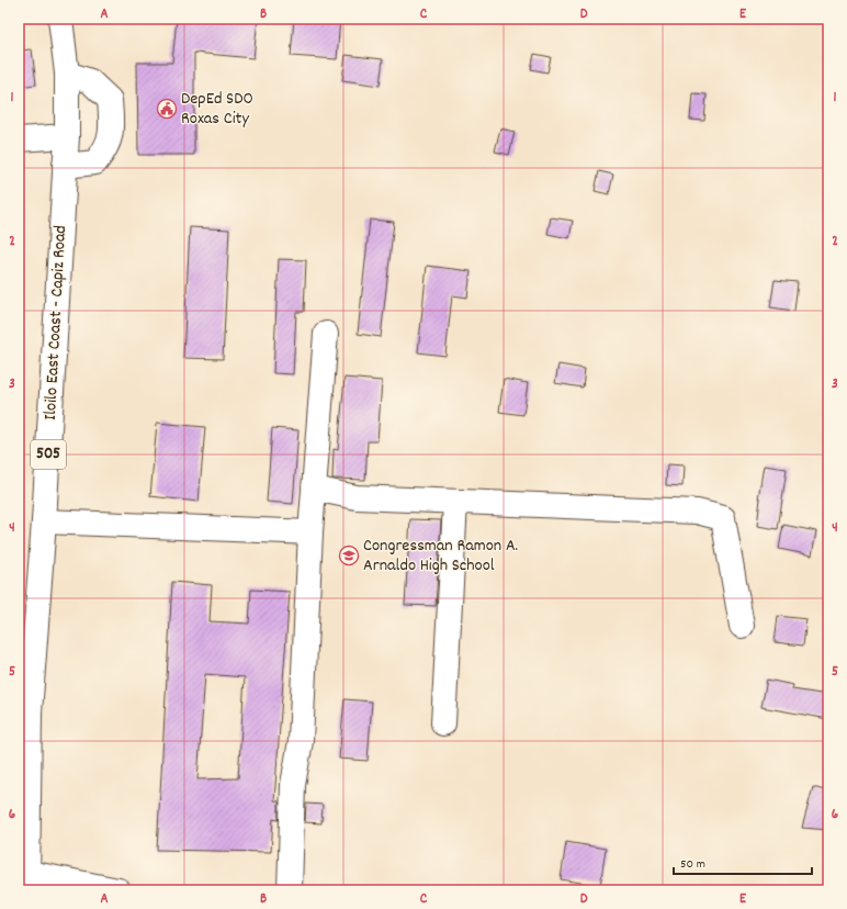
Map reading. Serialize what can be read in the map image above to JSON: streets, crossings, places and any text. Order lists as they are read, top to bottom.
{
  "streets": {
    "main road": ["Iloilo East Coast - Capiz Road", "505"]
  },
  "places": {
    "public building": ["DepEd SDO Roxas City"],
    "school or university": ["Congressman Ramon A. Arnaldo High School"]
  },
  "scale_bar": "50 m",
  "grid": {
    "columns": [
      "A",
      "B",
      "C",
      "D",
      "E"
    ],
    "rows": [
      "1",
      "2",
      "3",
      "4",
      "5",
      "6"
    ]
  }
}
